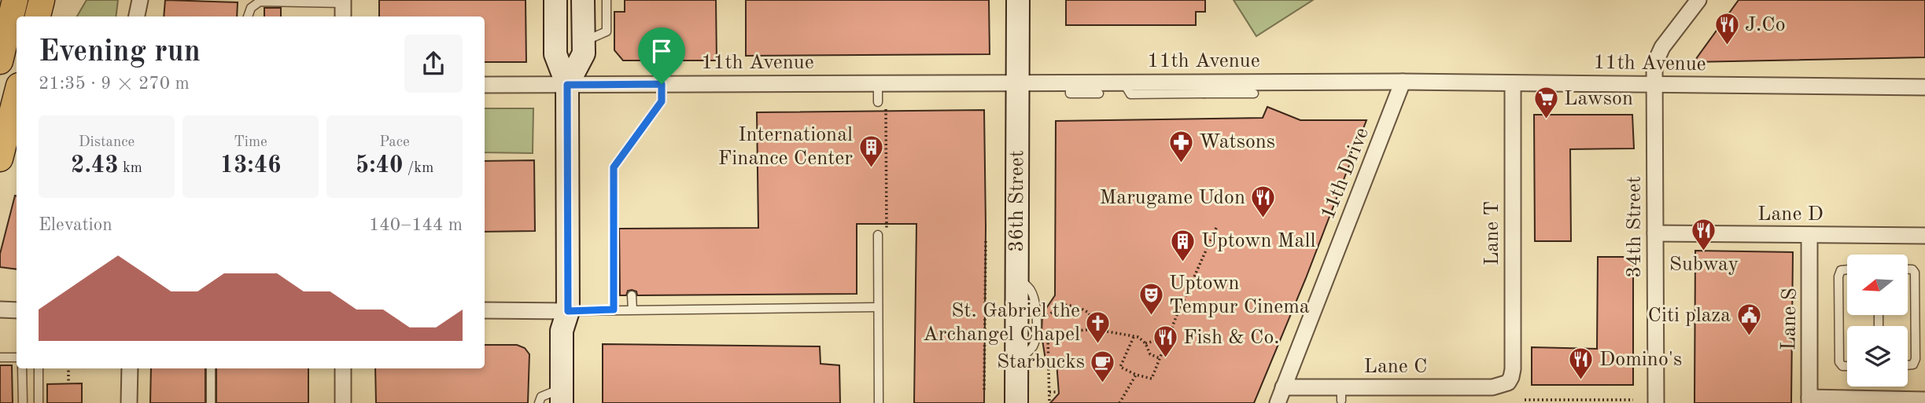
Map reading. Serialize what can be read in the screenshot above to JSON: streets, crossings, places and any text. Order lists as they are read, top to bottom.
{
  "streets": {
    "main road": ["36th Street"],
    "street": [
      "11th Avenue",
      "11th Drive",
      "Lane D",
      "34th Street",
      "Lane T",
      "Lane S",
      "Lane C"
    ]
  },
  "crossings": [
    ["11th Avenue", "11th Drive"],
    ["11th Avenue", "36th Street"],
    ["11th Avenue", "34th Street"],
    ["11th Avenue", "Lane T"],
    ["11th Drive", "Lane C"],
    ["Lane D", "34th Street"],
    ["Lane D", "Lane S"],
    ["Lane T", "Lane C"]
  ],
  "places": {
    "restaurant": [
      "J.Co",
      "Marugame Udon",
      "Subway",
      "Fish & Co.",
      "Domino's"
    ],
    "supermarket": ["Lawson"],
    "pharmacy": ["Watsons"],
    "building": ["International Finance Center", "Uptown Mall"],
    "theatre": ["Uptown Tempur Cinema"],
    "public building": ["Citi plaza"],
    "church": ["St. Gabriel the Archangel Chapel"],
    "cafe": ["Starbucks"]
  },
  "north": "left",
  "page": {
    "heading": ["Evening run", "21:35 · 9 × 270 m"],
    "stats": [
      ["Distance", "2.43 km"],
      ["Time", "13:46"],
      ["Pace", "5:40 /km"]
    ],
    "chart": ["Elevation", "140–144 m"]
  }
}
